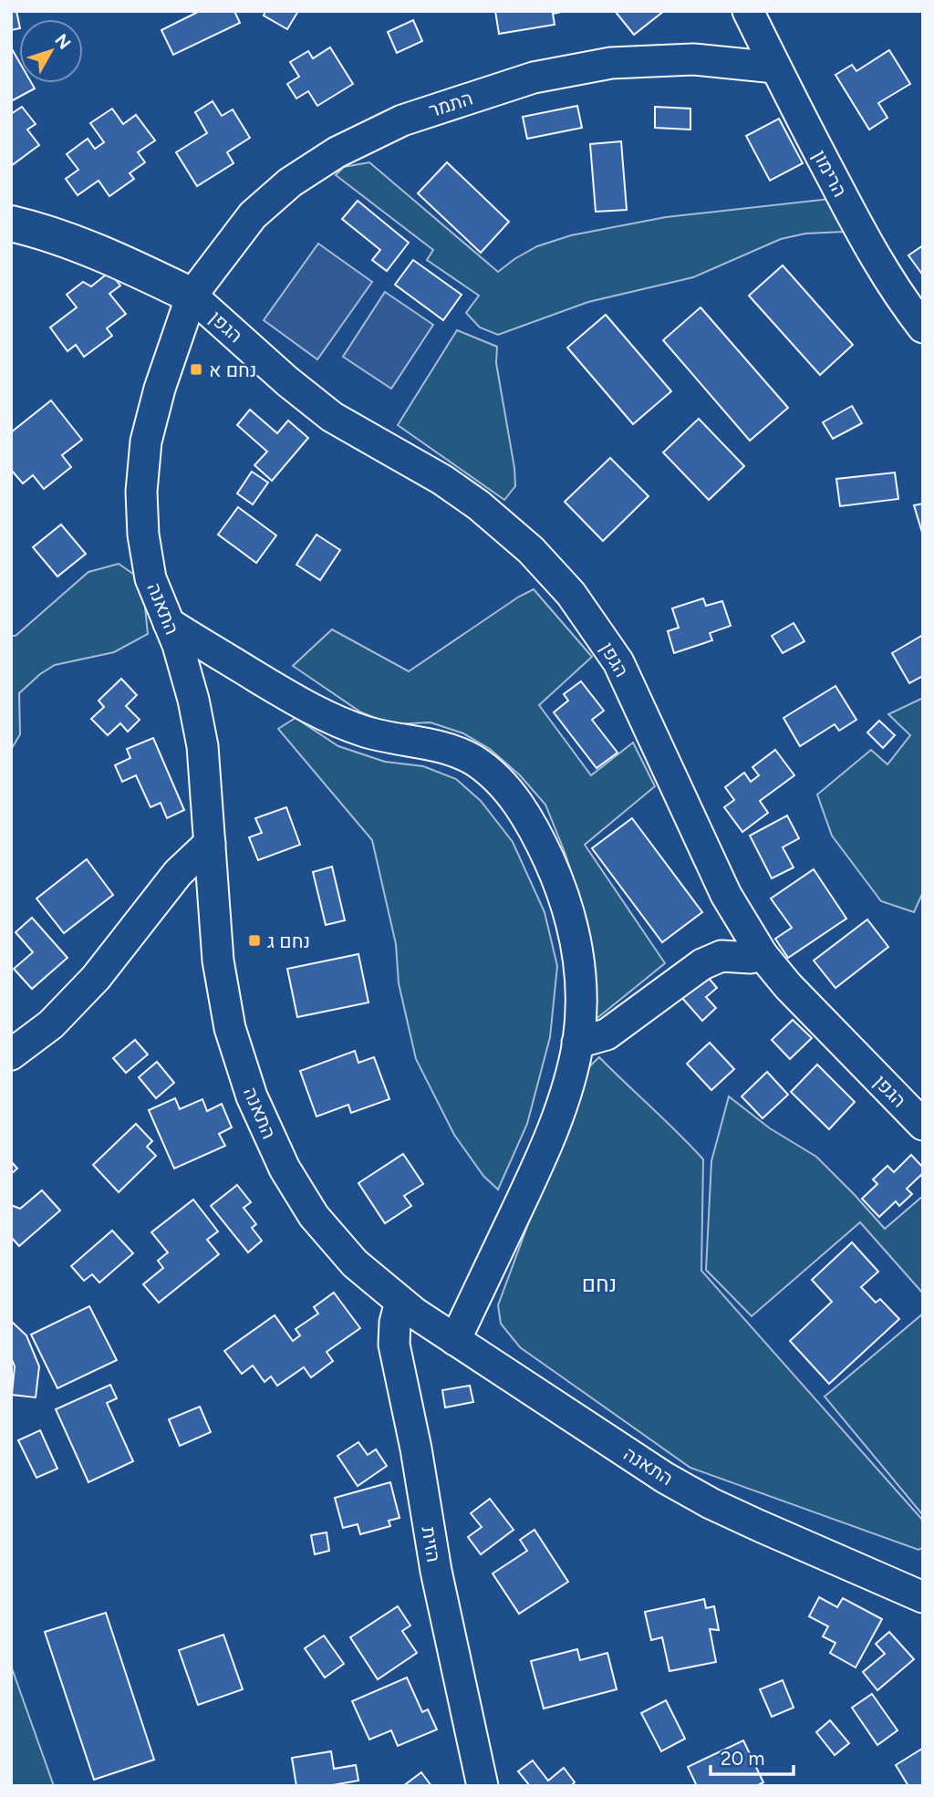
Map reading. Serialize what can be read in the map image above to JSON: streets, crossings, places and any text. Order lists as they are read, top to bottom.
{
  "streets": {
    "street": [
      "התמר",
      "הרימון",
      "הגפן",
      "התאנה",
      "הזית"
    ]
  },
  "crossings": [
    ["התמר", "הרימון"],
    ["התמר", "הגפן"],
    ["התמר", "התאנה"],
    ["הגפן", "התאנה"],
    ["התאנה", "הזית"]
  ],
  "districts": ["נחם"],
  "places": {
    "transit": ["נחם א", "נחם ג"]
  },
  "scale_bar": "20 m",
  "north": "top right"
}
